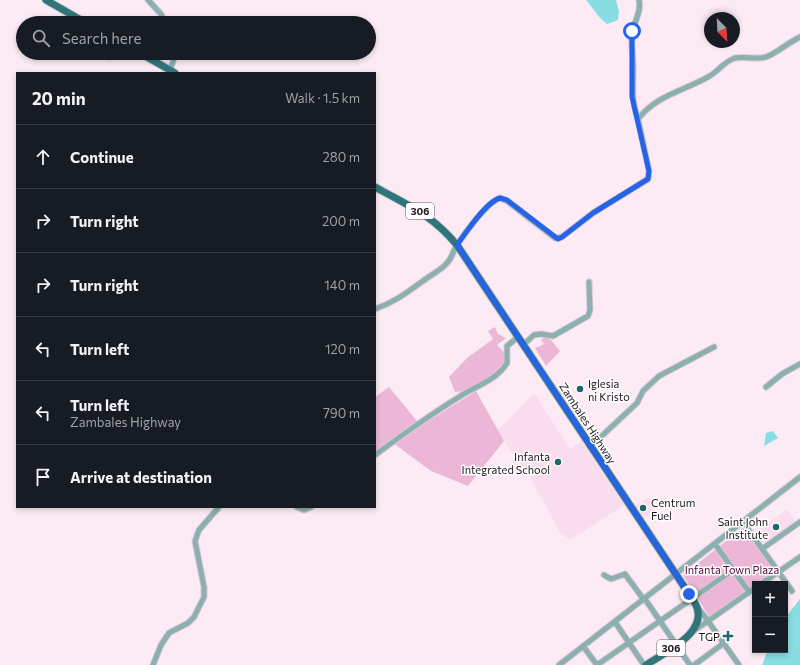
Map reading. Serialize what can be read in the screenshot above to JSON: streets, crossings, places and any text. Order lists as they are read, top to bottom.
{
  "streets": {
    "main road": ["306", "Zambales Highway"]
  },
  "crossings": [
    ["306", "Zambales Highway"]
  ],
  "parks": ["Infanta Town Plaza"],
  "places": {
    "other": [
      "Iglesia ni Kristo",
      "Infanta Integrated School",
      "Centrum Fuel",
      "Saint John Institute"
    ],
    "health": ["TGP"]
  },
  "north": "bottom right",
  "page": {
    "search": "Search here",
    "heading": ["20 min", "Walk · 1.5 km"],
    "list": [
      ["Continue", "280 m"],
      ["Turn right", "200 m"],
      ["Turn right", "140 m"],
      ["Turn left", "120 m"],
      ["Turn left", "Zambales Highway", "790 m"],
      "Arrive at destination"
    ],
    "map_buttons": ["+", "−"]
  }
}
